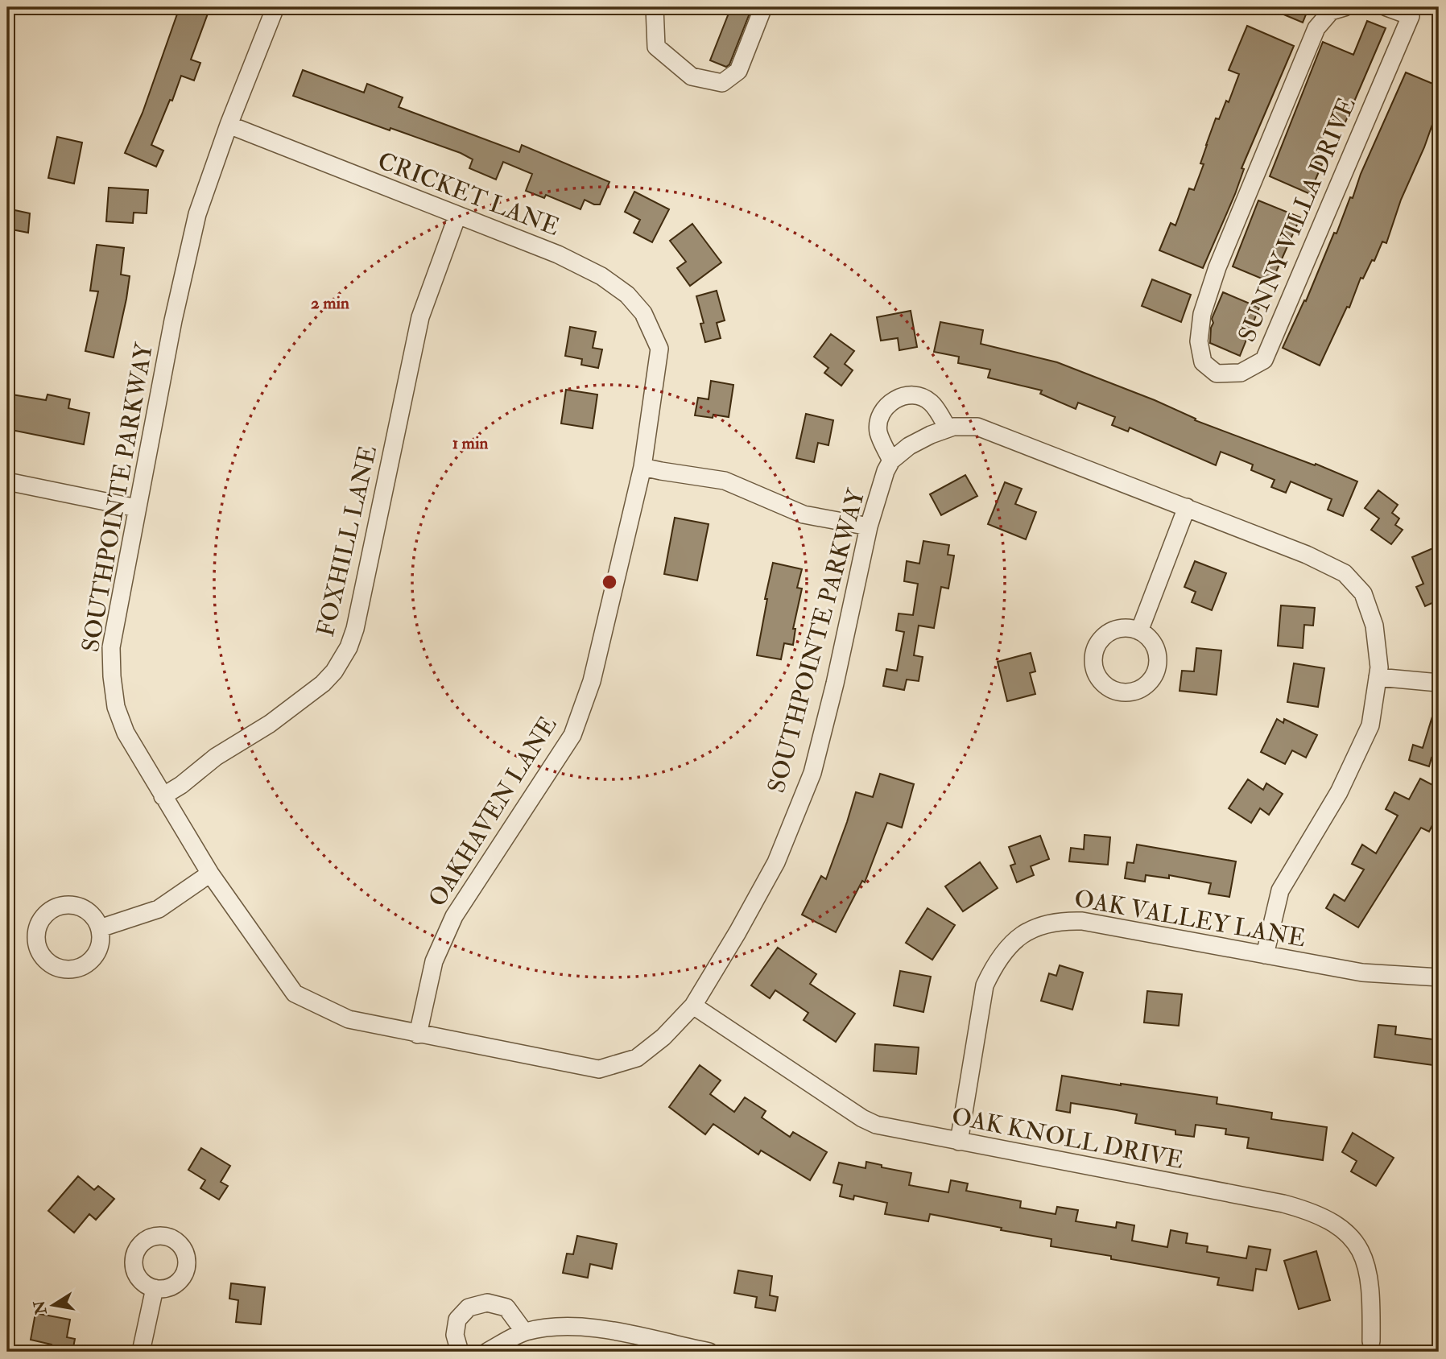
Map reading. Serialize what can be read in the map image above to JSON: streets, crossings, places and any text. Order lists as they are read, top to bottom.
{
  "streets": {
    "street": [
      "CRICKET LANE",
      "SUNNY VILLA DRIVE",
      "SOUTHPOINTE PARKWAY",
      "FOXHILL LANE",
      "OAKHAVEN LANE",
      "OAK VALLEY LANE",
      "OAK KNOLL DRIVE"
    ]
  },
  "crossings": [
    ["CRICKET LANE", "SOUTHPOINTE PARKWAY"],
    ["CRICKET LANE", "FOXHILL LANE"],
    ["CRICKET LANE", "OAKHAVEN LANE"],
    ["SOUTHPOINTE PARKWAY", "FOXHILL LANE"],
    ["SOUTHPOINTE PARKWAY", "OAKHAVEN LANE"],
    ["SOUTHPOINTE PARKWAY", "OAK KNOLL DRIVE"],
    ["OAK VALLEY LANE", "OAK KNOLL DRIVE"]
  ],
  "north": "left",
  "rings": ["2 min", "1 min"]
}
